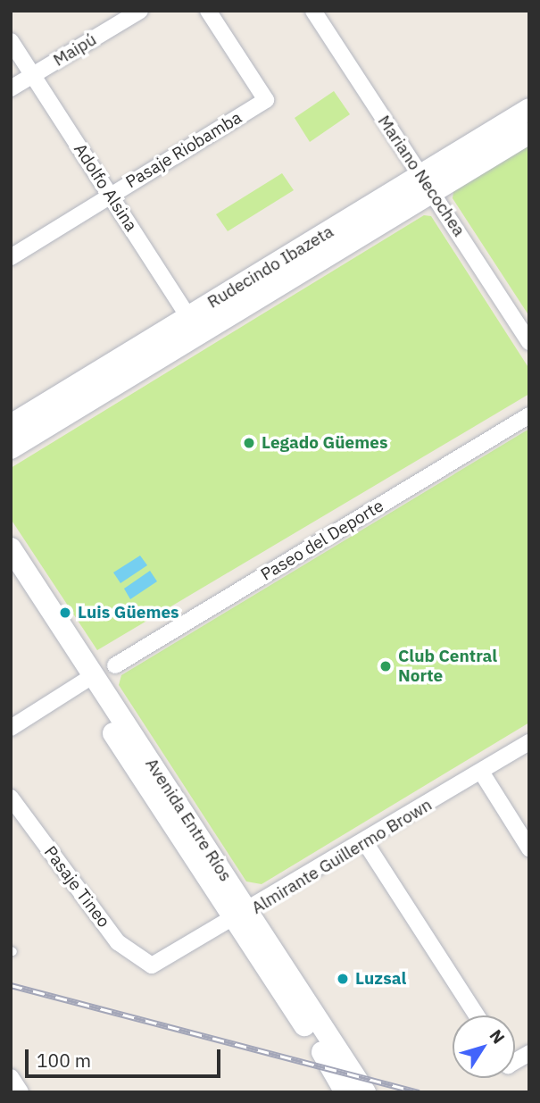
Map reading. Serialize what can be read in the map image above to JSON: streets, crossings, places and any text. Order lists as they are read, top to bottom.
{
  "streets": {
    "main road": ["Rudecindo Ibazeta", "Avenida Entre Ríos"],
    "street": [
      "Maipú",
      "Pasaje Riobamba",
      "Mariano Necochea",
      "Adolfo Alsina",
      "Paseo del Deporte",
      "Almirante Guillermo Brown",
      "Pasaje Tineo"
    ]
  },
  "crossings": [
    ["Maipú", "Adolfo Alsina"],
    ["Pasaje Riobamba", "Adolfo Alsina"],
    ["Mariano Necochea", "Rudecindo Ibazeta"],
    ["Adolfo Alsina", "Rudecindo Ibazeta"],
    ["Avenida Entre Ríos", "Almirante Guillermo Brown"],
    ["Almirante Guillermo Brown", "Pasaje Tineo"]
  ],
  "places": [
    "Legado Güemes",
    "Luis Güemes",
    "Club Central Norte",
    "Luzsal"
  ],
  "scale_bar": "100 m",
  "north": "top right"
}
